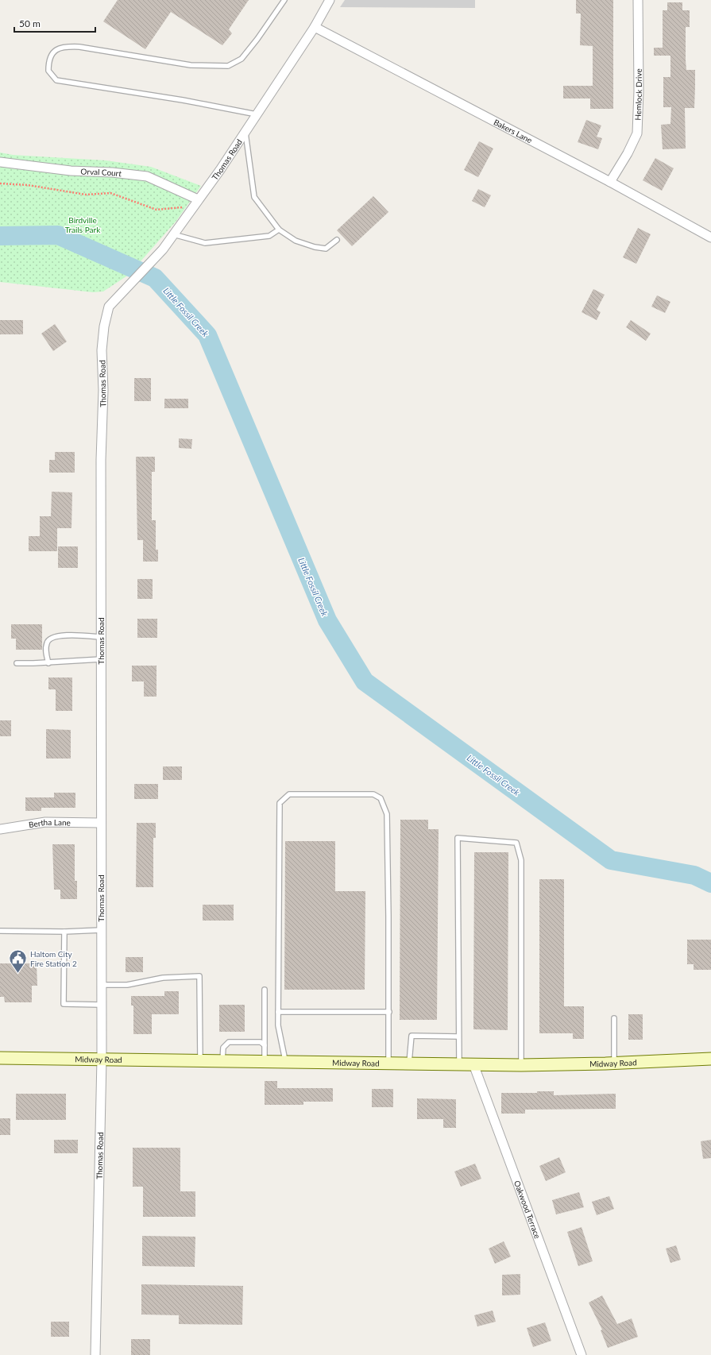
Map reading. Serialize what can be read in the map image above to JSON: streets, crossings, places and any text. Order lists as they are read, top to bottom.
{
  "streets": {
    "main road": ["Midway Road"],
    "street": [
      "Hemlock Drive",
      "Bakers Lane",
      "Thomas Road",
      "Orval Court",
      "Bertha Lane",
      "Oakwood Terrace"
    ]
  },
  "crossings": [
    ["Hemlock Drive", "Bakers Lane"],
    ["Bakers Lane", "Thomas Road"],
    ["Thomas Road", "Orval Court"],
    ["Thomas Road", "Bertha Lane"],
    ["Thomas Road", "Midway Road"],
    ["Midway Road", "Oakwood Terrace"]
  ],
  "water": ["Little Fossil Creek"],
  "parks": ["Birdville Trails Park"],
  "places": {
    "public building": ["Haltom City Fire Station 2"]
  },
  "scale_bar": "50 m"
}
